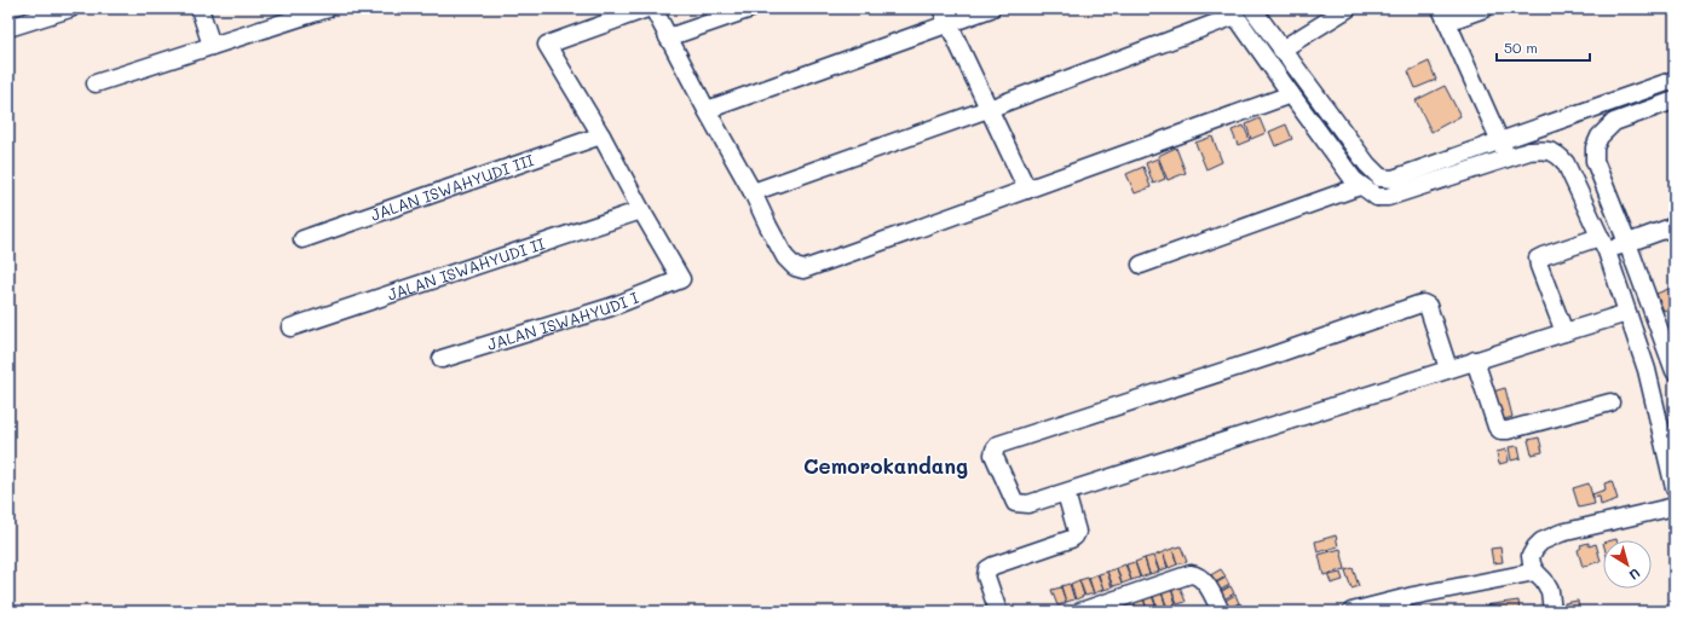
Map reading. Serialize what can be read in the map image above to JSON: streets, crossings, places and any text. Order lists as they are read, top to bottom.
{
  "streets": {
    "street": ["JALAN ISWAHYUDI III", "JALAN ISWAHYUDI II", "JALAN ISWAHYUDI I"]
  },
  "crossings": [
    ["JALAN ISWAHYUDI II", "JALAN ISWAHYUDI I"]
  ],
  "districts": ["Cemorokandang"],
  "scale_bar": "50 m",
  "north": "bottom right"
}
